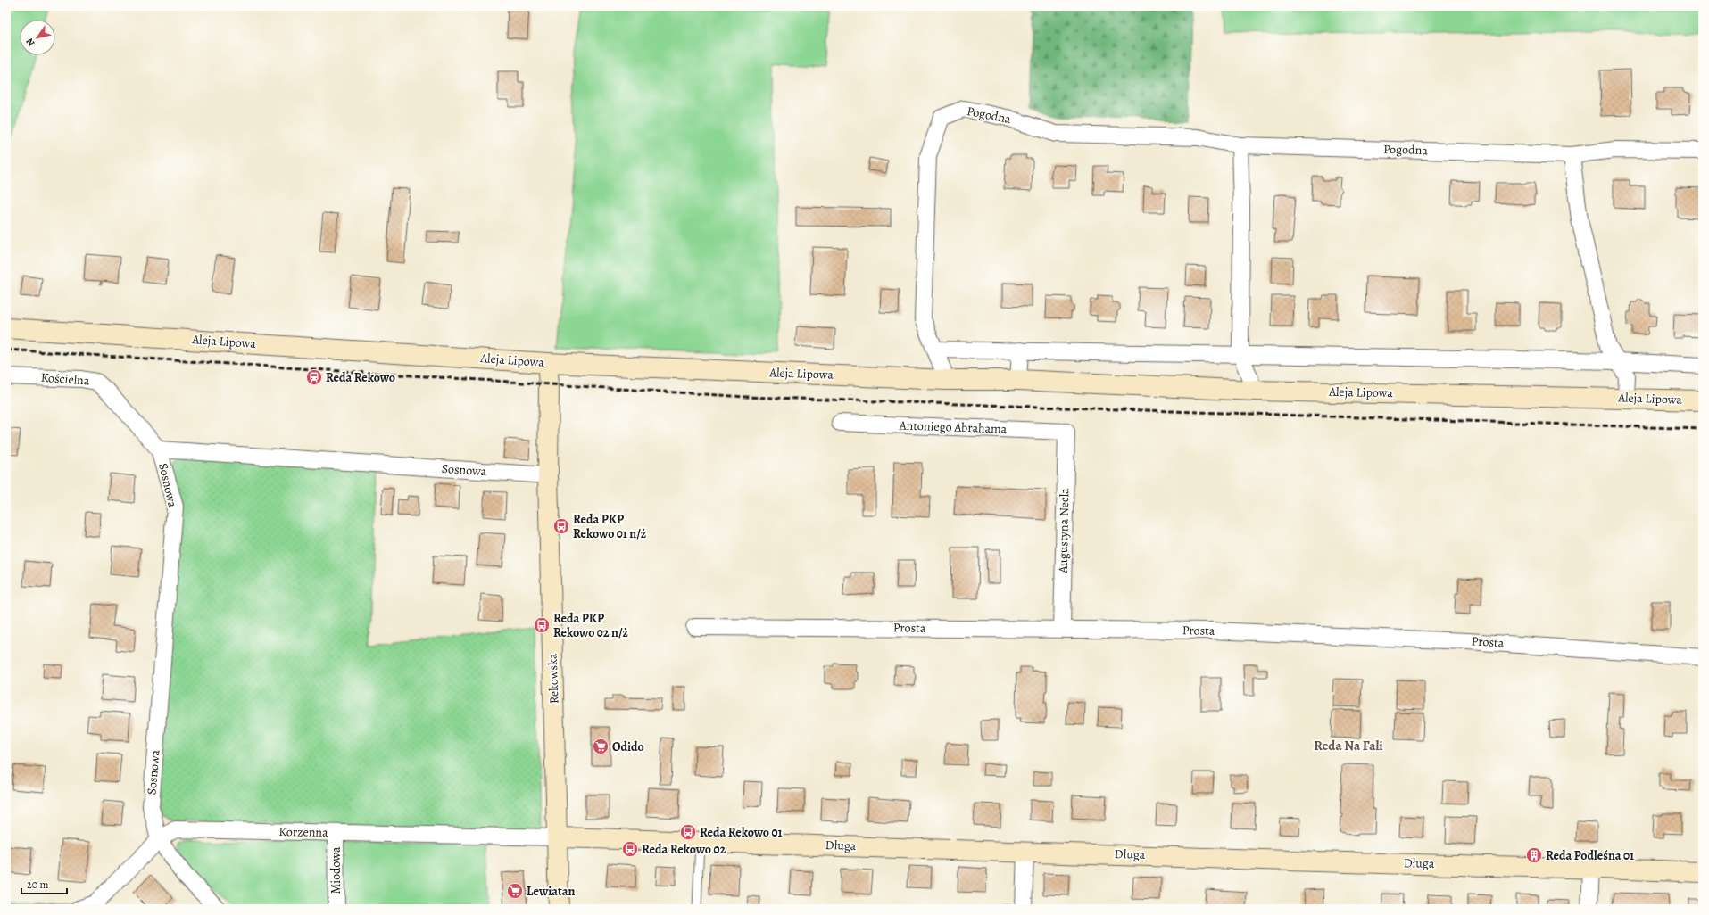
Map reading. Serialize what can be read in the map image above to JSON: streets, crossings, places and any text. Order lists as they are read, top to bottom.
{
  "streets": {
    "street": [
      "Pogodna",
      "Aleja Lipowa",
      "Kościelna",
      "Antoniego Abrahama",
      "Sosnowa",
      "Augustyna Necla",
      "Prosta",
      "Rekowska",
      "Korzenna",
      "Długa",
      "Miodowa"
    ]
  },
  "crossings": [
    ["Pogodna", "Aleja Lipowa"],
    ["Aleja Lipowa", "Rekowska"],
    ["Kościelna", "Sosnowa"],
    ["Antoniego Abrahama", "Augustyna Necla"],
    ["Sosnowa", "Rekowska"],
    ["Sosnowa", "Korzenna"],
    ["Augustyna Necla", "Prosta"],
    ["Rekowska", "Korzenna"],
    ["Rekowska", "Długa"],
    ["Korzenna", "Długa"],
    ["Korzenna", "Miodowa"]
  ],
  "districts": ["Reda Na Fali"],
  "places": {
    "station": ["Reda Rekowo"],
    "bus stop": [
      "Reda PKP Rekowo 01 n/ż",
      "Reda PKP Rekowo 02 n/ż",
      "Reda Rekowo 01",
      "Reda Rekowo 02"
    ],
    "supermarket": ["Odido", "Lewiatan"],
    "building": ["Reda Podleśna 01"]
  },
  "scale_bar": "20 m",
  "north": "bottom left"
}
